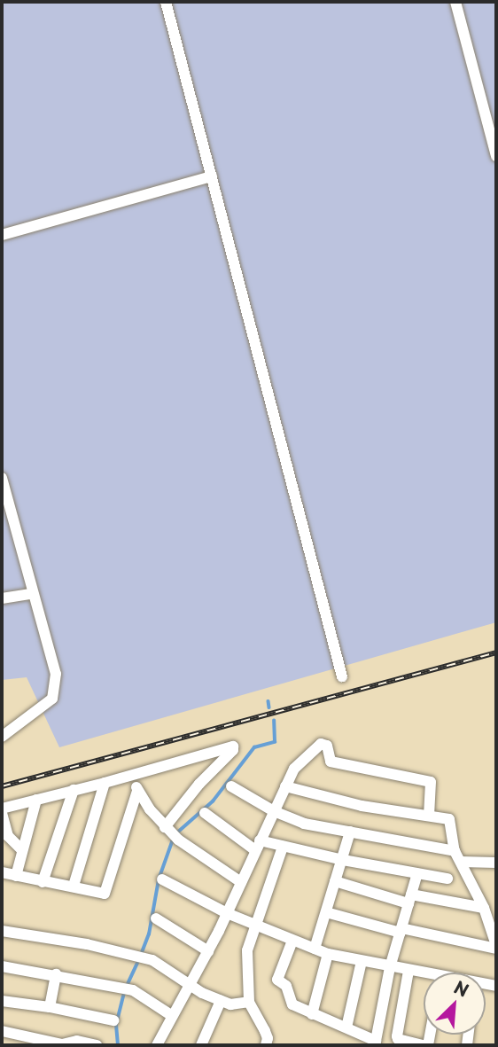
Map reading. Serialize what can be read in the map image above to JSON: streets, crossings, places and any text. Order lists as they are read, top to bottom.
{
  "north": "top right"
}
